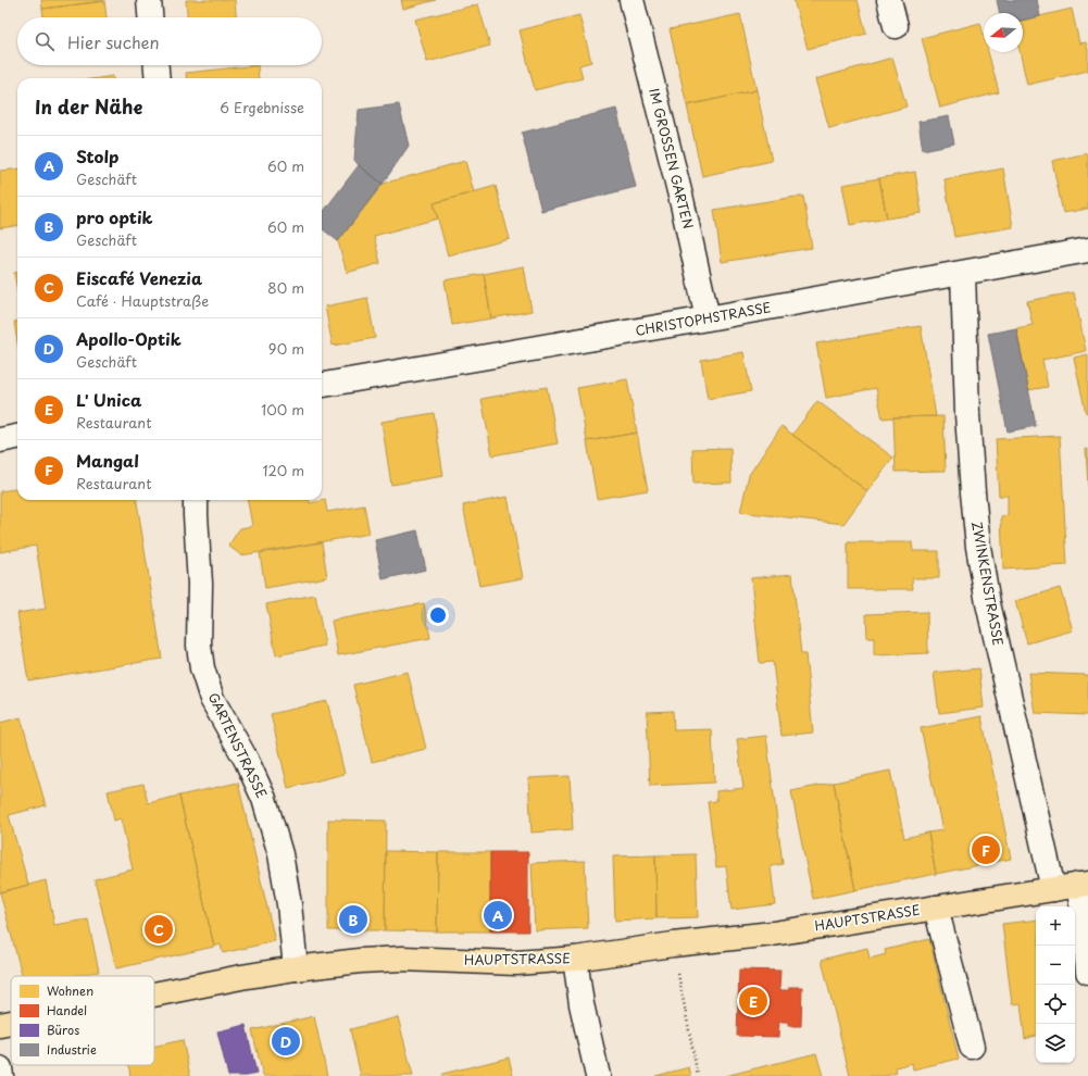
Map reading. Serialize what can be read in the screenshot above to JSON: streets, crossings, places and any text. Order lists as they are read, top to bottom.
{
  "streets": {
    "main road": ["HAUPTSTRASSE"],
    "street": [
      "IM GROSSEN GARTEN",
      "CHRISTOPHSTRASSE",
      "ZWINKENSTRASSE",
      "GARTENSTRASSE"
    ]
  },
  "crossings": [
    ["IM GROSSEN GARTEN", "CHRISTOPHSTRASSE"],
    ["CHRISTOPHSTRASSE", "ZWINKENSTRASSE"],
    ["ZWINKENSTRASSE", "HAUPTSTRASSE"],
    ["GARTENSTRASSE", "HAUPTSTRASSE"]
  ],
  "legend": [
    "Wohnen",
    "Handel",
    "Büros",
    "Industrie"
  ],
  "north": "left",
  "page": {
    "search": "Hier suchen",
    "heading": ["In der Nähe", "6 Ergebnisse"],
    "list": [
      {
        "mark": "A",
        "name": "Stolp",
        "note": "Geschäft",
        "value": "60 m"
      },
      {
        "mark": "B",
        "name": "pro optik",
        "note": "Geschäft",
        "value": "60 m"
      },
      {
        "mark": "C",
        "name": "Eiscafé Venezia",
        "note": "Café · Hauptstraße",
        "value": "80 m"
      },
      {
        "mark": "D",
        "name": "Apollo-Optik",
        "note": "Geschäft",
        "value": "90 m"
      },
      {
        "mark": "E",
        "name": "L' Unica",
        "note": "Restaurant",
        "value": "100 m"
      },
      {
        "mark": "F",
        "name": "Mangal",
        "note": "Restaurant",
        "value": "120 m"
      }
    ],
    "pins": [
      "F",
      "A",
      "B",
      "C",
      "E",
      "D"
    ],
    "map_buttons": ["+", "−"]
  }
}
